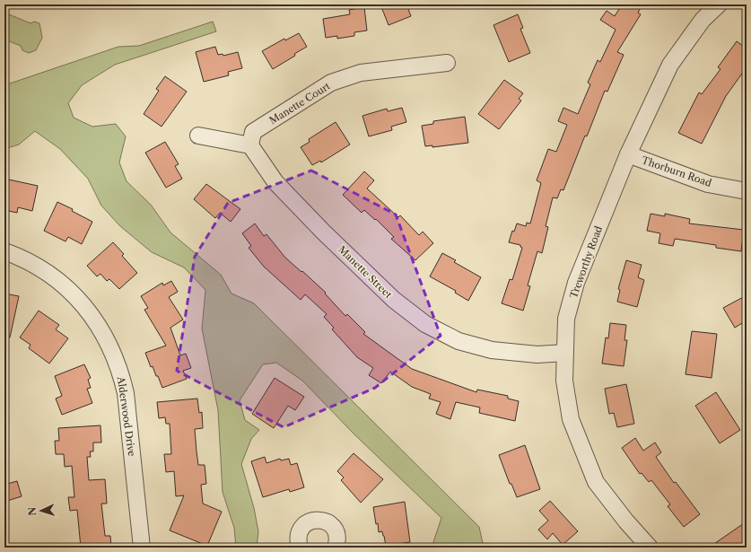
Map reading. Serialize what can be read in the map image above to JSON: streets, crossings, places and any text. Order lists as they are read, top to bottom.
{
  "streets": {
    "street": [
      "Manette Court",
      "Thorburn Road",
      "Treworthy Road",
      "Manette Street",
      "Alderwood Drive"
    ]
  },
  "crossings": [
    ["Manette Court", "Manette Street"],
    ["Thorburn Road", "Treworthy Road"],
    ["Treworthy Road", "Manette Street"]
  ],
  "north": "left"
}
